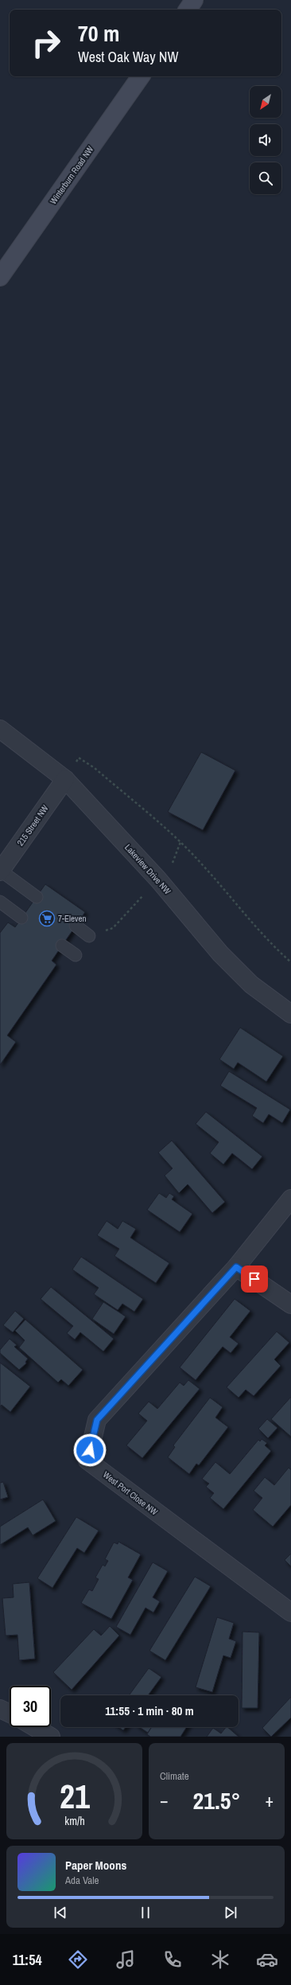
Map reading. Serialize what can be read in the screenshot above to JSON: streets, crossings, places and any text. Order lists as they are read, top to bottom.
{
  "streets": {
    "main road": ["Winterburn Road NW"],
    "street": ["215 Street NW", "Lakeview Drive NW", "West Port Close NW"]
  },
  "crossings": [
    ["215 Street NW", "Lakeview Drive NW"]
  ],
  "places": {
    "supermarket": ["7-Eleven"]
  },
  "north": "bottom left",
  "page": {
    "turn": ["70 m", "West Oak Way NW"],
    "limit": "30",
    "trip": "11:55 · 1 min · 80 m",
    "tile": "Climate",
    "heat": ["−", "21.5°", "+"],
    "song": ["Paper Moons", "Ada Vale"],
    "tabs": "11:54",
    "gauge": ["21", "km/h"]
  }
}
